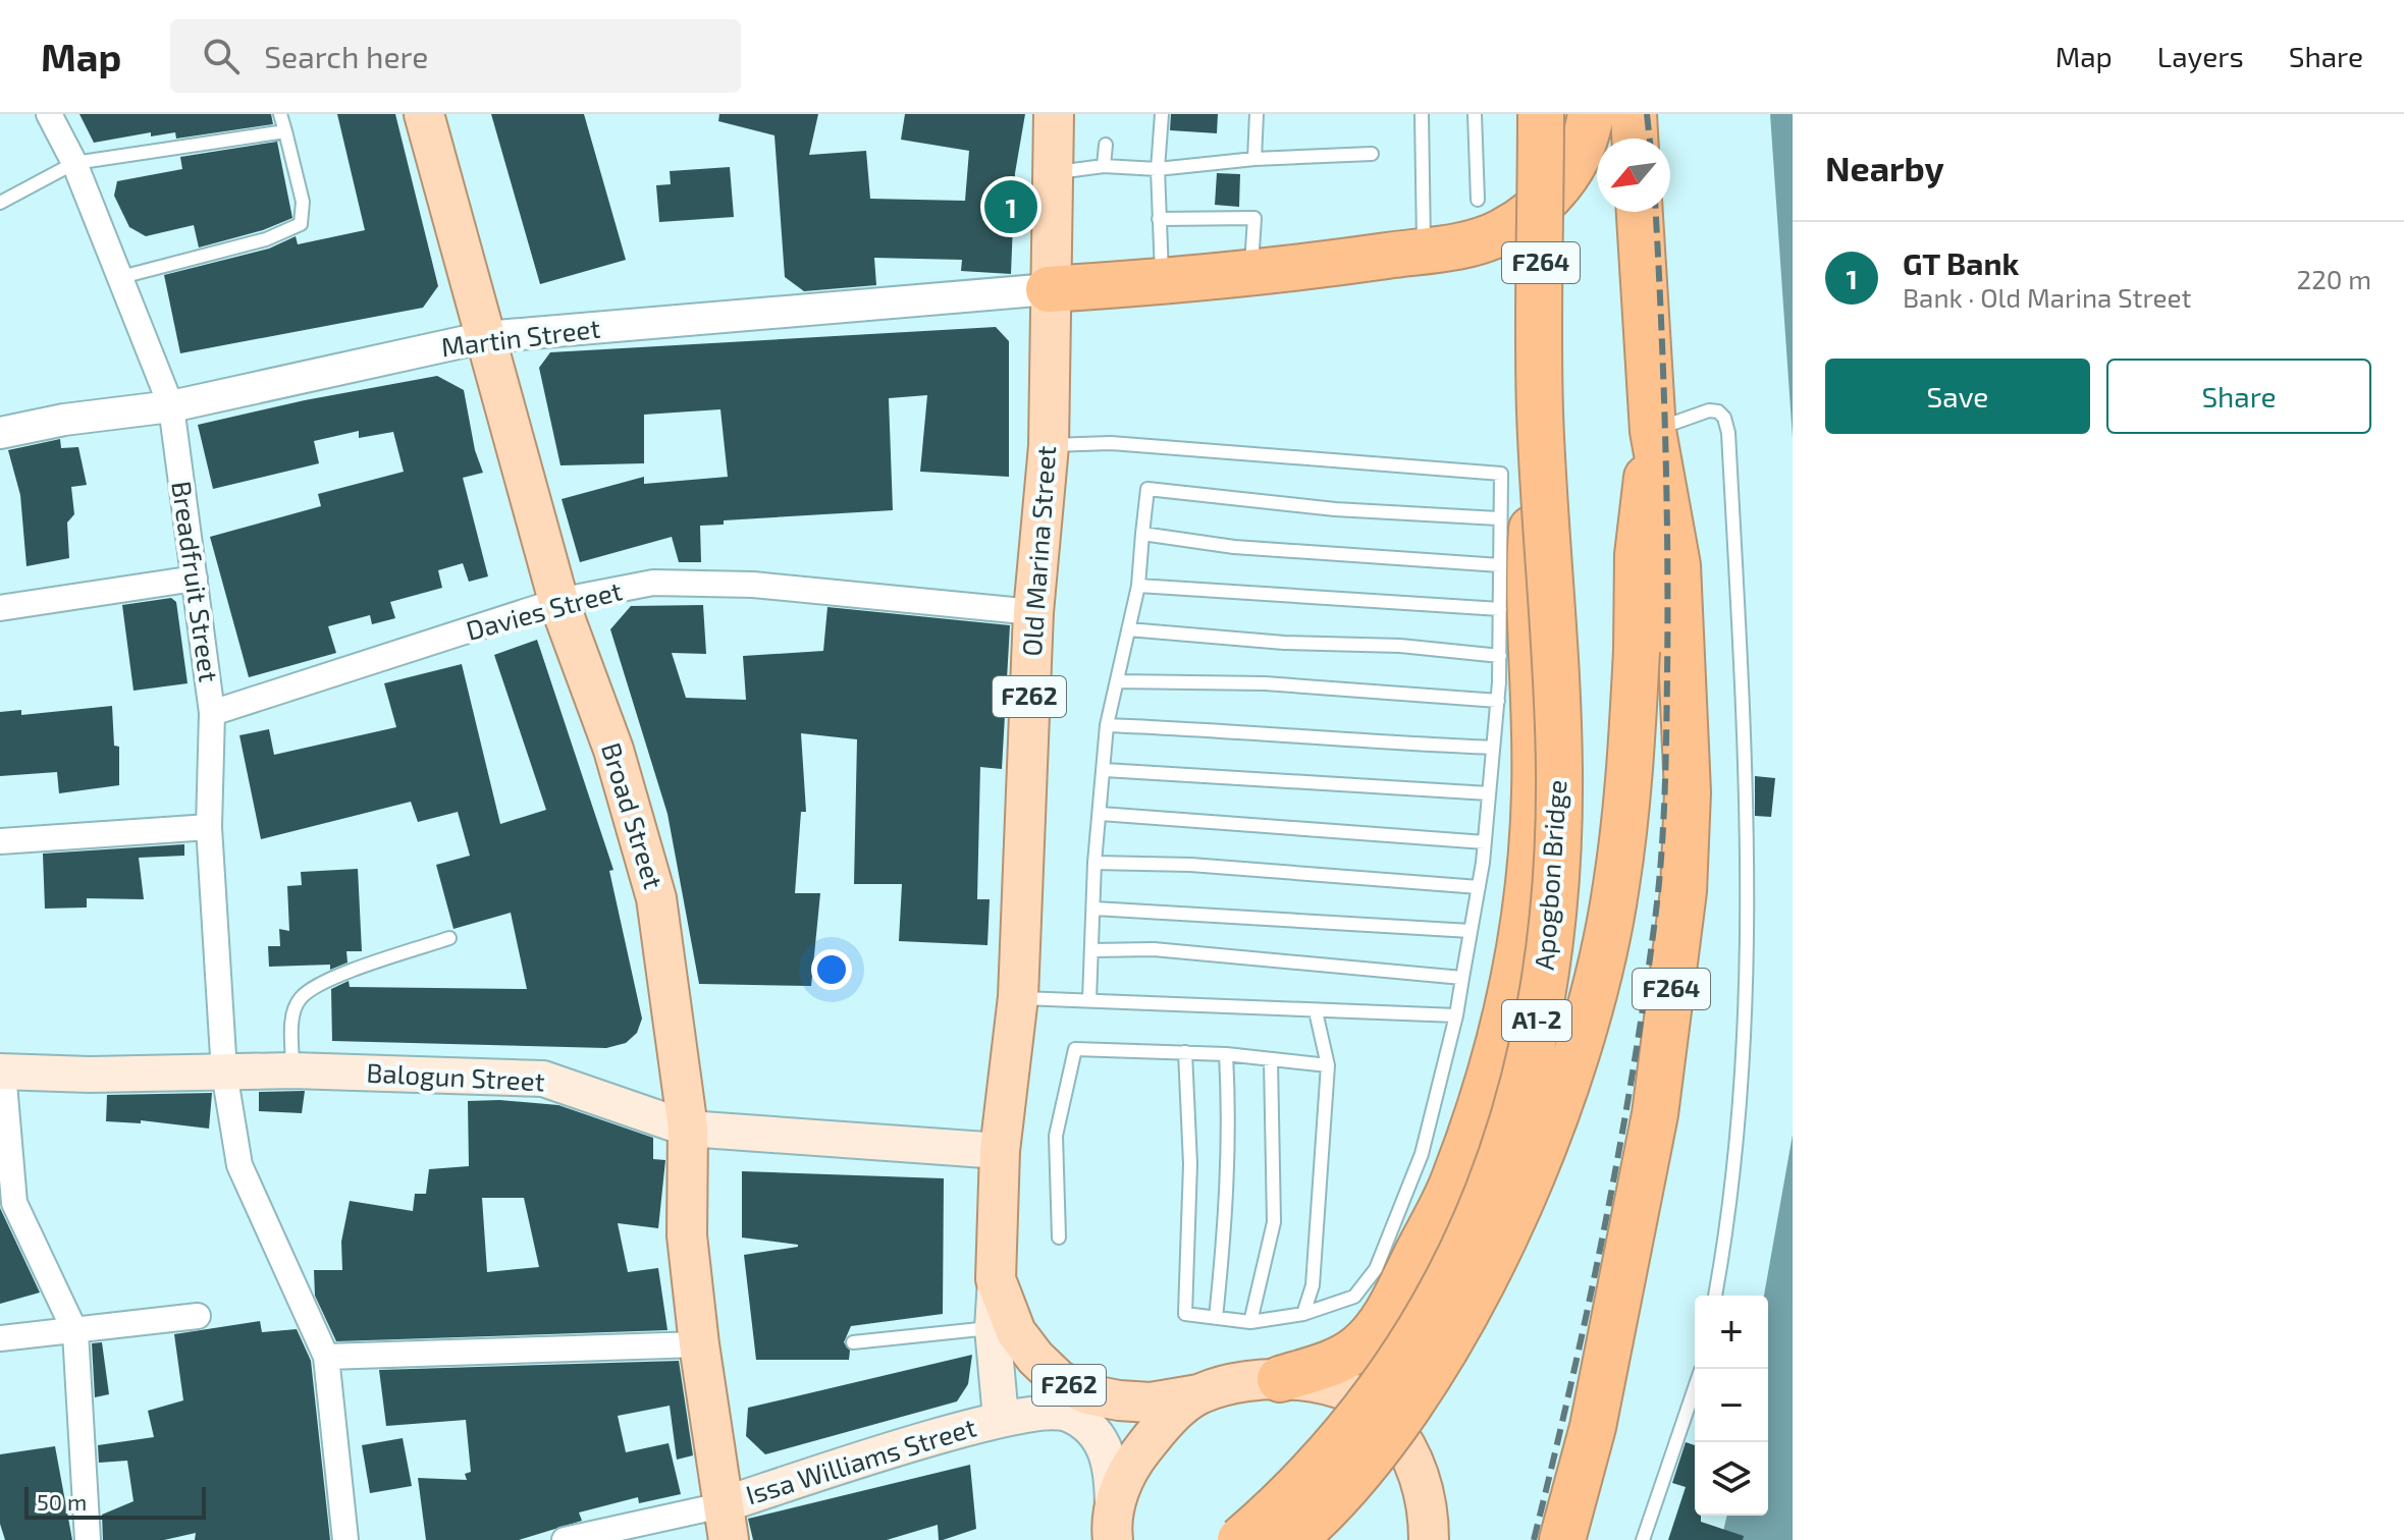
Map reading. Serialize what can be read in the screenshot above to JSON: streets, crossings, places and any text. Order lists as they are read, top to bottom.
{
  "streets": {
    "highway": ["F264", "Apogbon Bridge", "A1-2"],
    "main road": [
      "Old Marina Street",
      "F262",
      "Broad Street",
      "Balogun Street",
      "Issa Williams Street"
    ],
    "street": ["Martin Street", "Breadfruit Street", "Davies Street"]
  },
  "crossings": [
    ["F264", "Apogbon Bridge"],
    ["Martin Street", "Old Marina Street"],
    ["Martin Street", "Breadfruit Street"],
    ["Martin Street", "Broad Street"],
    ["Old Marina Street", "Davies Street"],
    ["Old Marina Street", "F262"],
    ["Old Marina Street", "Balogun Street"],
    ["Old Marina Street", "Issa Williams Street"],
    ["Breadfruit Street", "Davies Street"],
    ["Breadfruit Street", "Balogun Street"],
    ["Davies Street", "Broad Street"],
    ["F262", "Issa Williams Street"],
    ["Broad Street", "Balogun Street"],
    ["Broad Street", "Issa Williams Street"]
  ],
  "scale_bar": "50 m",
  "north": "bottom left",
  "page": {
    "header": "Map",
    "search": "Search here",
    "nav": ["Map", "Layers", "Share"],
    "heading": "Nearby",
    "pins": "1",
    "list": [
      {
        "mark": "1",
        "name": "GT Bank",
        "note": "Bank · Old Marina Street",
        "value": "220 m"
      }
    ],
    "buttons": ["Save", "Share"],
    "map_buttons": ["+", "−"],
    "scale": "50 m"
  }
}
